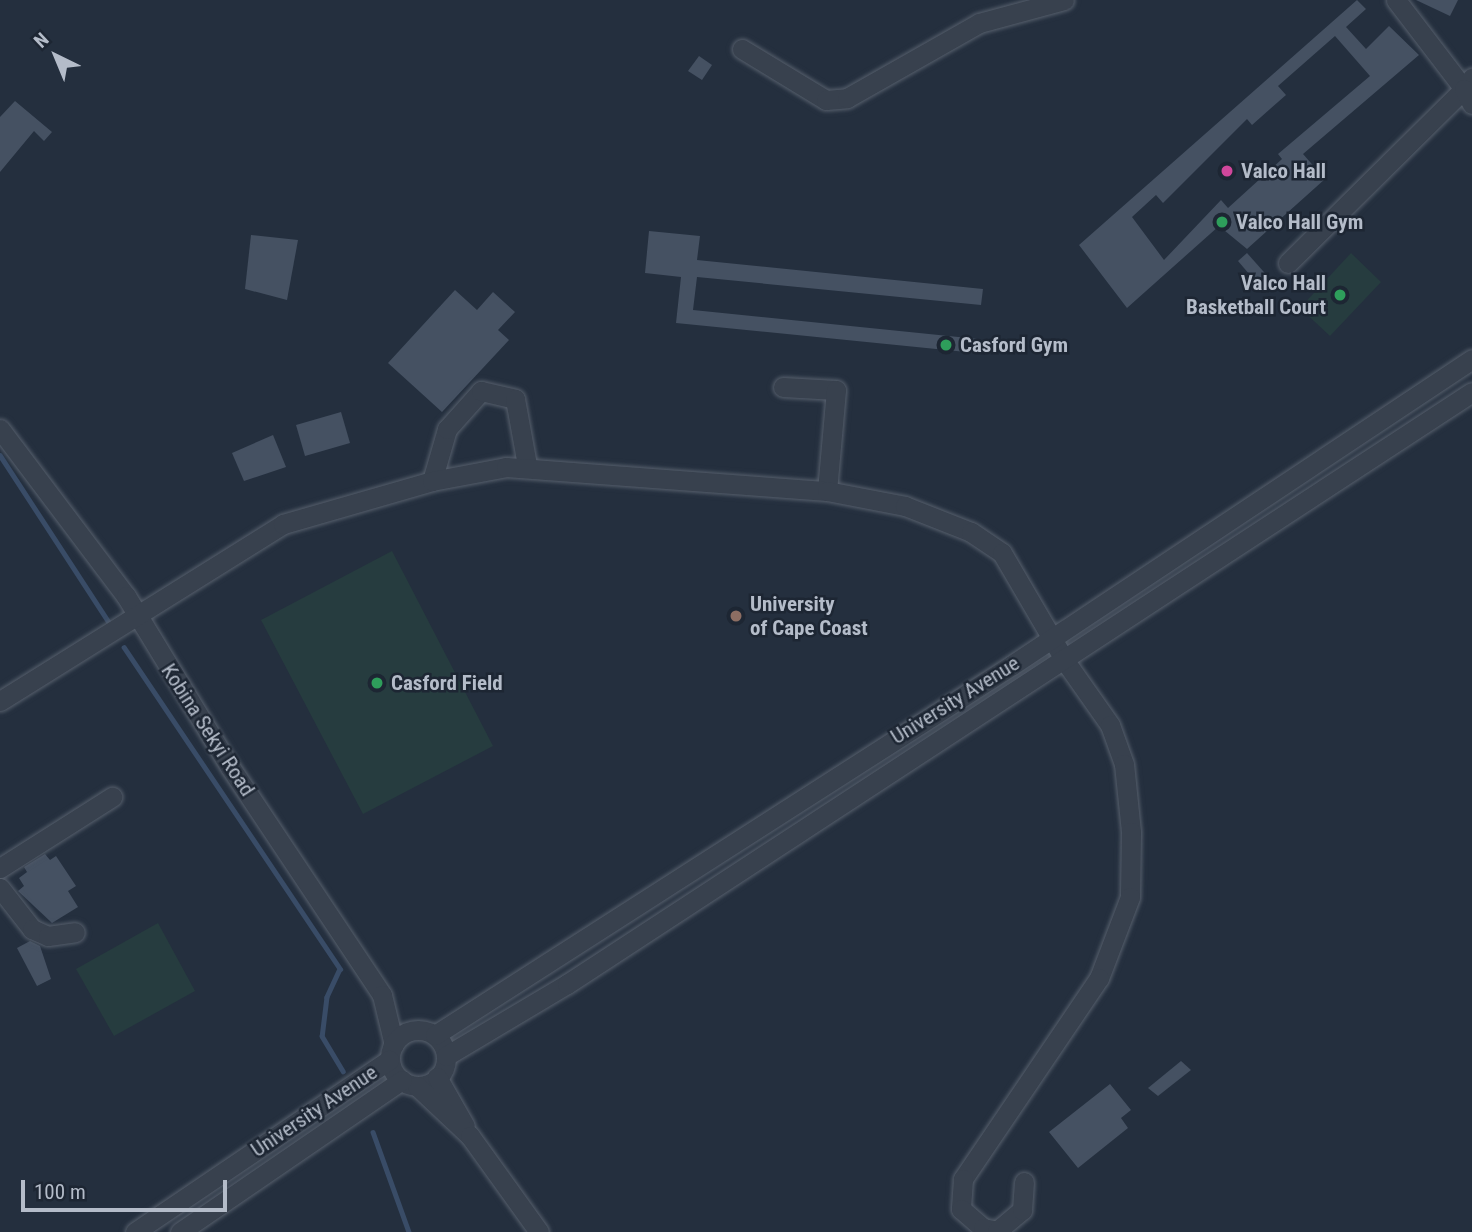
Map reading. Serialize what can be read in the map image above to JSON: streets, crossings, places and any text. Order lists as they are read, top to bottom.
{
  "streets": {
    "street": ["University Avenue", "Kobina Sekyi Road"]
  },
  "crossings": [
    ["University Avenue", "Kobina Sekyi Road"]
  ],
  "places": [
    "Valco Hall",
    "Valco Hall Gym",
    "Valco Hall Basketball Court",
    "Casford Gym",
    "University of Cape Coast",
    "Casford Field"
  ],
  "scale_bar": "100 m",
  "north": "top left"
}
